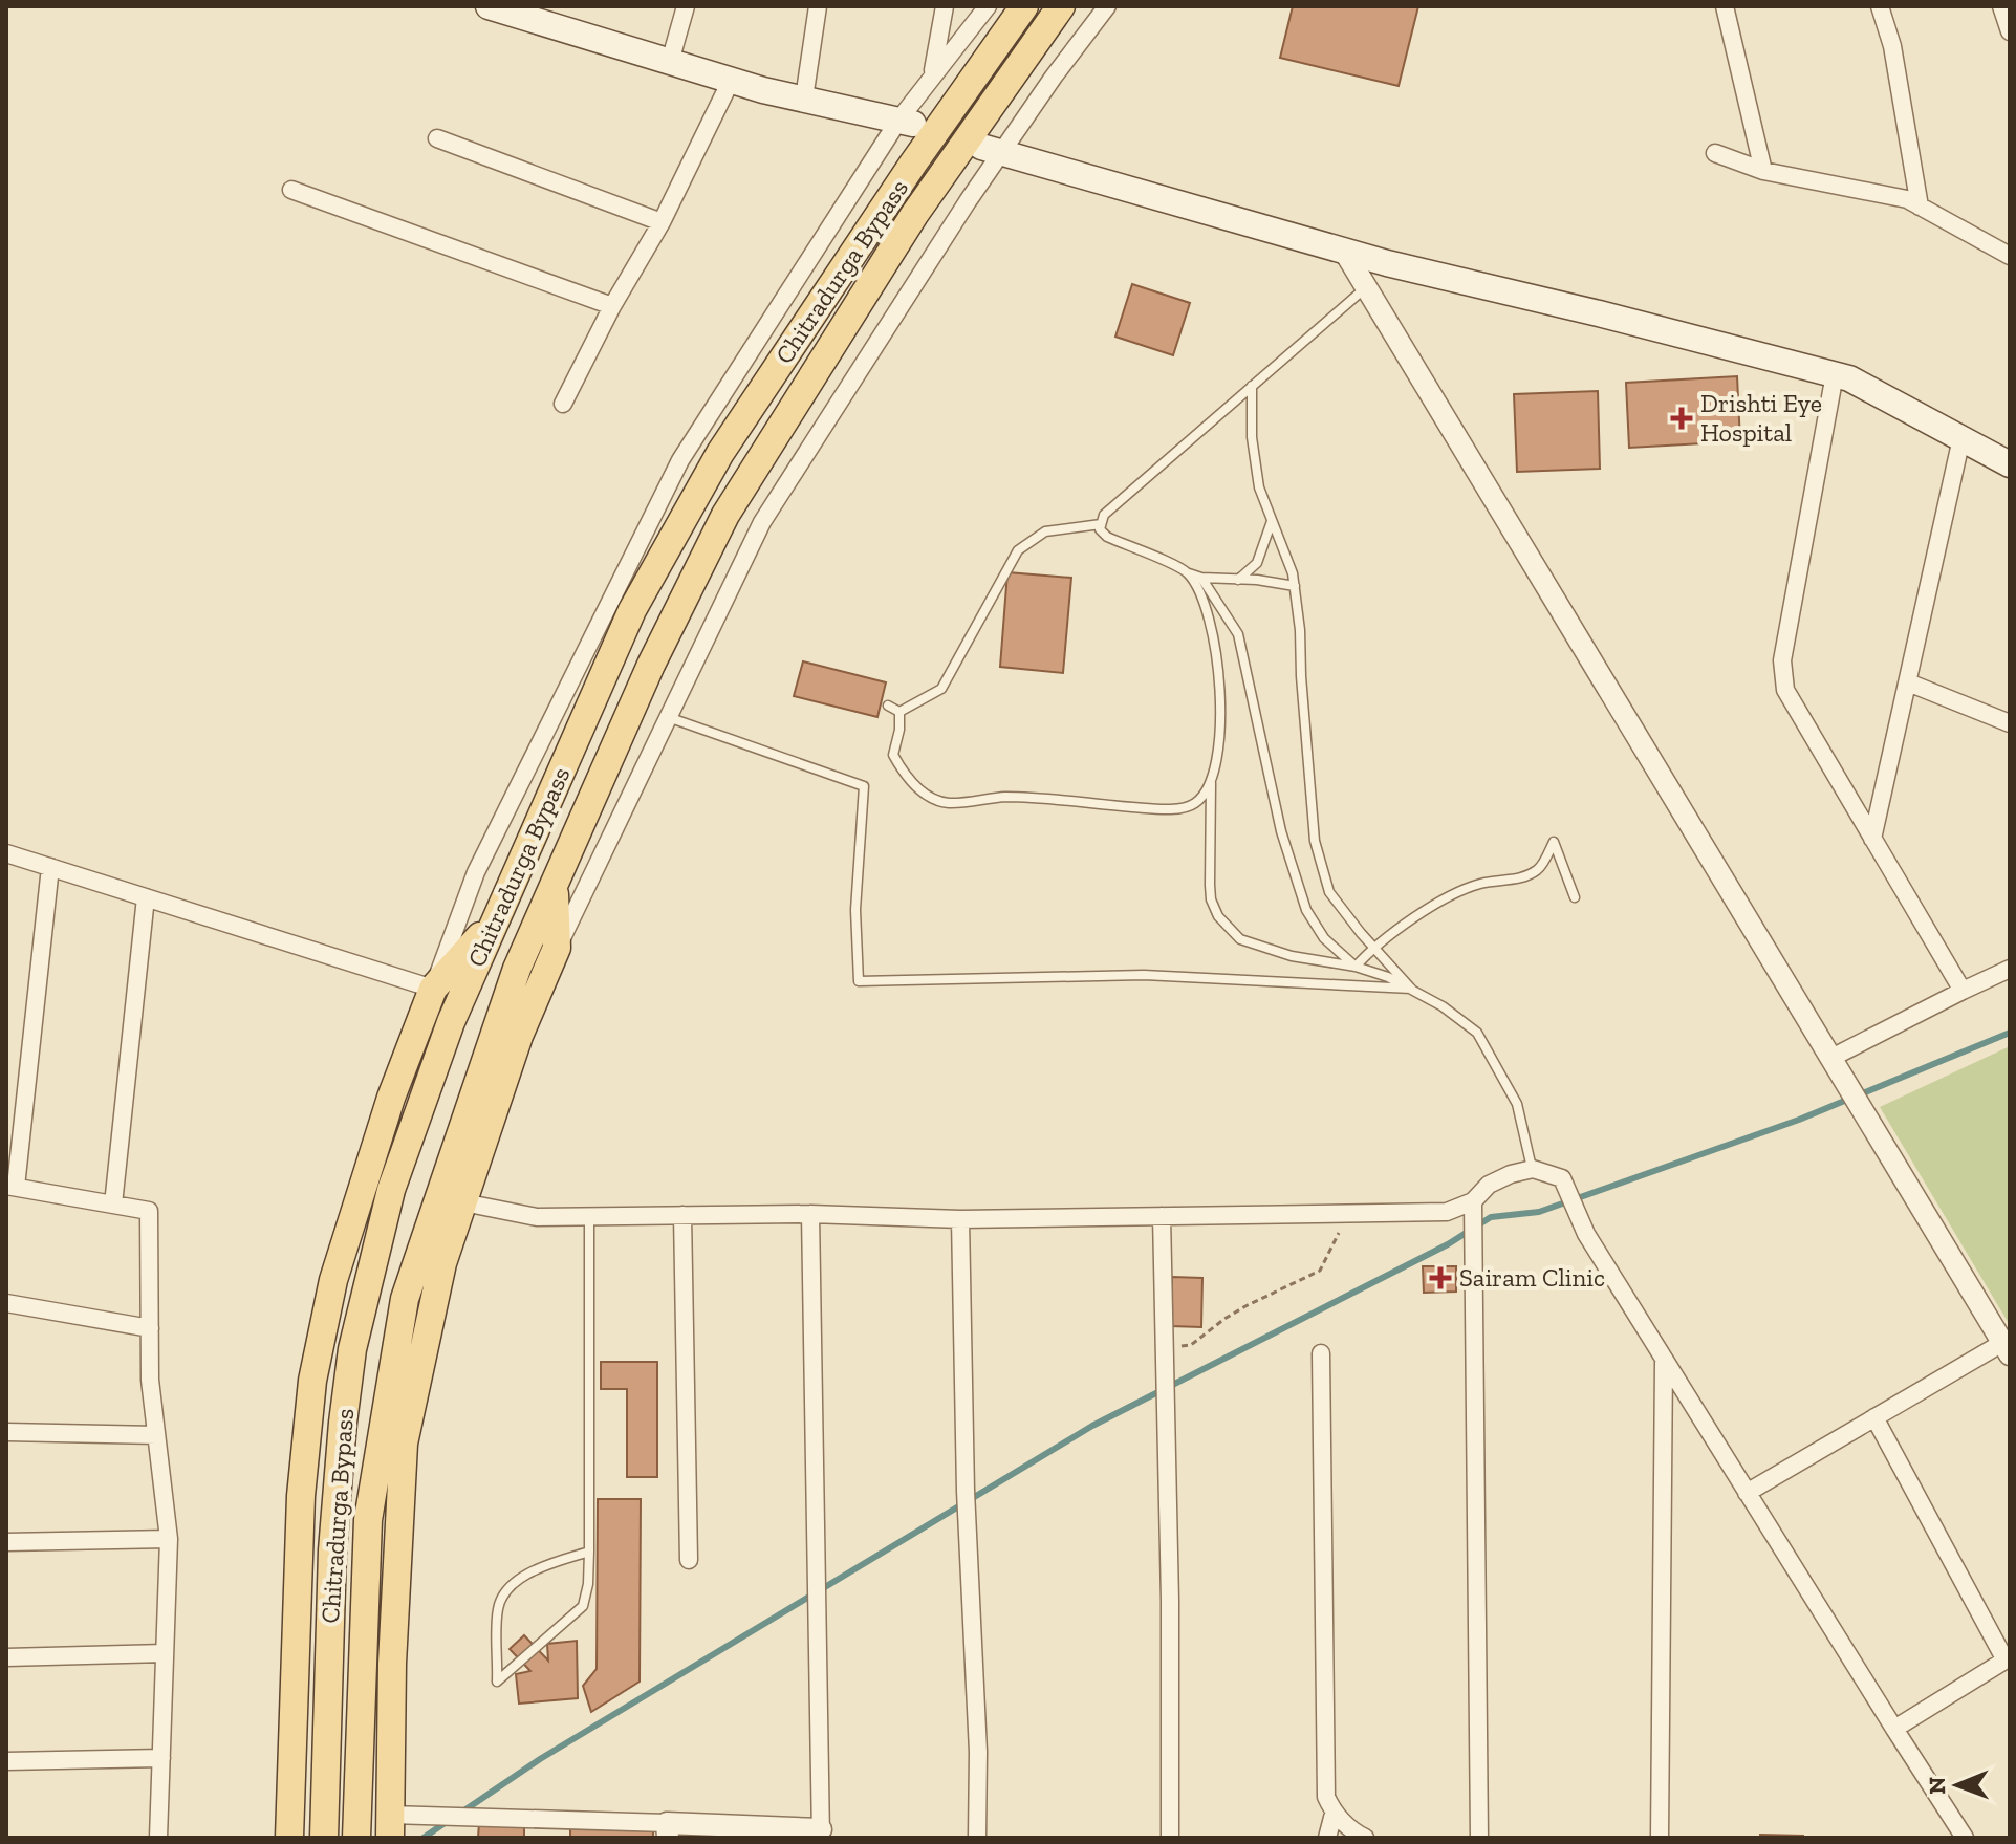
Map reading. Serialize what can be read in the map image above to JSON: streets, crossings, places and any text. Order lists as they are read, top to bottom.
{
  "streets": {
    "main road": ["Chitradurga Bypass"]
  },
  "places": {
    "health": ["Drishti Eye Hospital", "Sairam Clinic"]
  },
  "north": "left"
}
